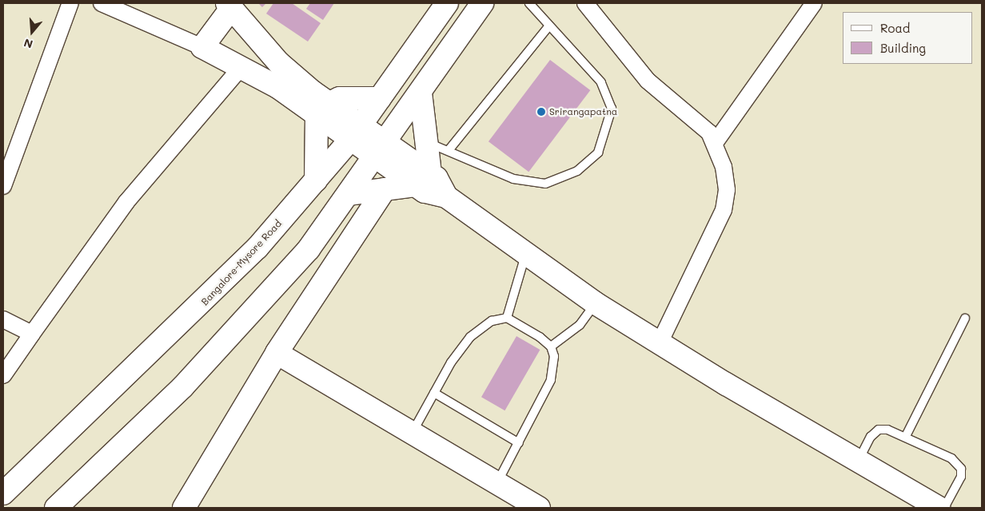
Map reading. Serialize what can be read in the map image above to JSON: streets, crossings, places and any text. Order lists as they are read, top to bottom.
{
  "streets": {
    "main road": ["Bangalore-Mysore Road"]
  },
  "places": ["Srirangapatna"],
  "legend": ["Road", "Building"],
  "north": "bottom"
}
